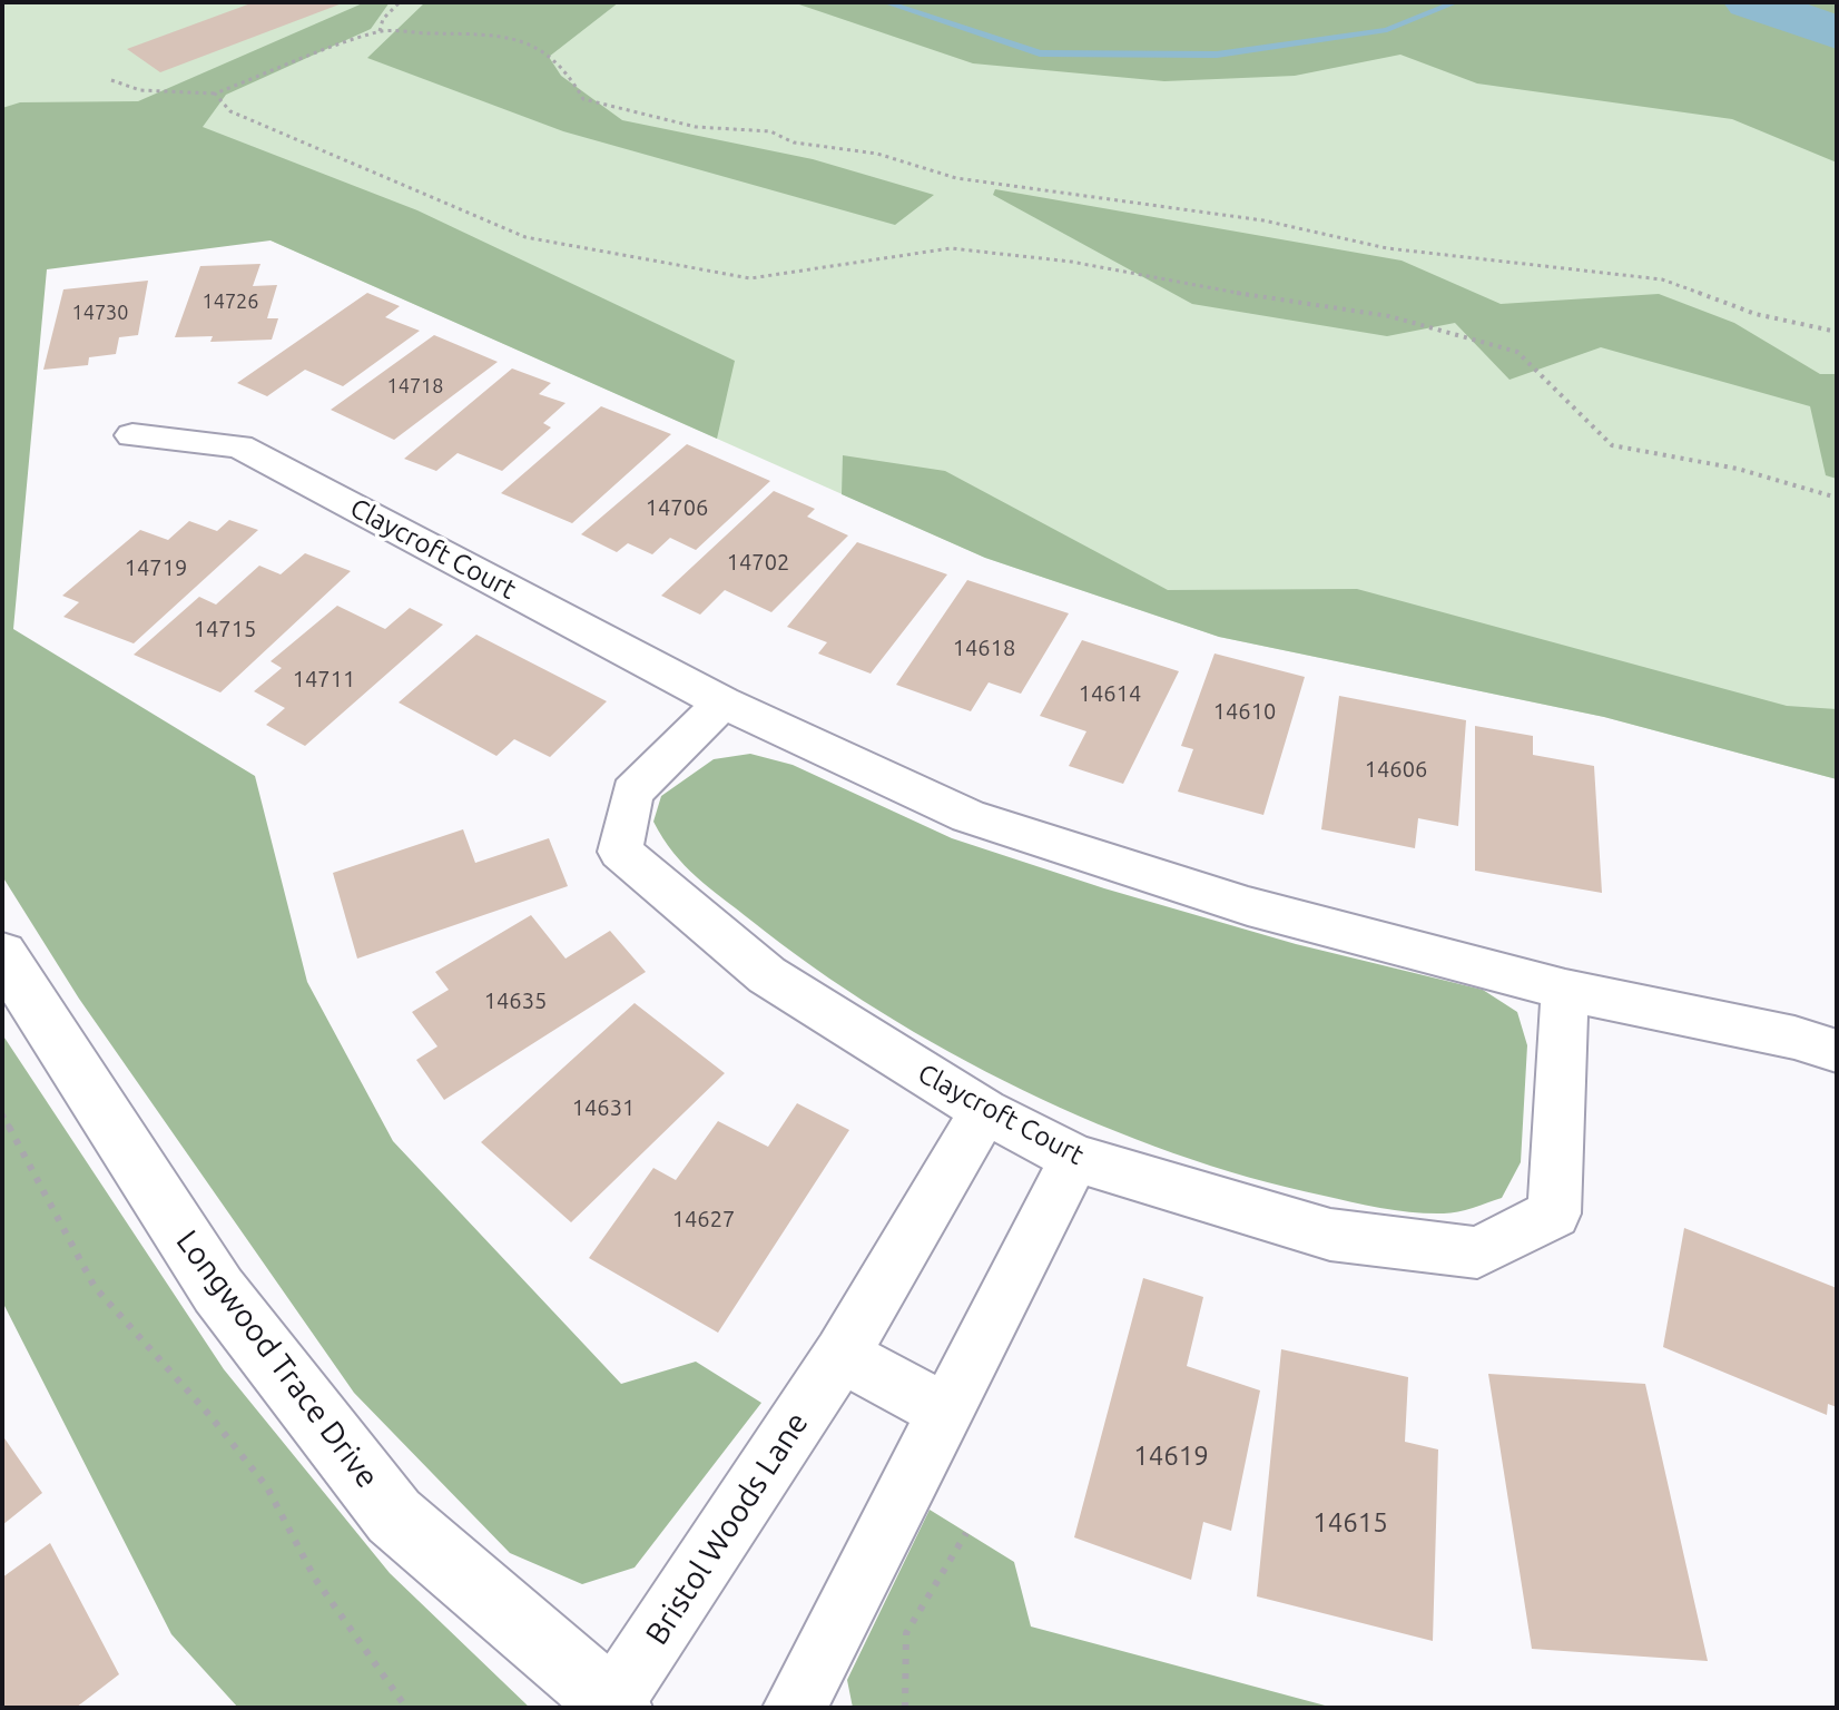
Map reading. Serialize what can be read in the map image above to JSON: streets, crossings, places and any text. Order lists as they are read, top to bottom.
{
  "streets": {
    "street": ["Claycroft Court", "Longwood Trace Drive", "Bristol Woods Lane"]
  },
  "crossings": [
    ["Claycroft Court", "Bristol Woods Lane"],
    ["Longwood Trace Drive", "Bristol Woods Lane"]
  ],
  "house_numbers": [
    "14726",
    "14730",
    "14718",
    "14706",
    "14702",
    "14719",
    "14715",
    "14618",
    "14711",
    "14614",
    "14610",
    "14606",
    "14635",
    "14631",
    "14627",
    "14619",
    "14615"
  ]
}
